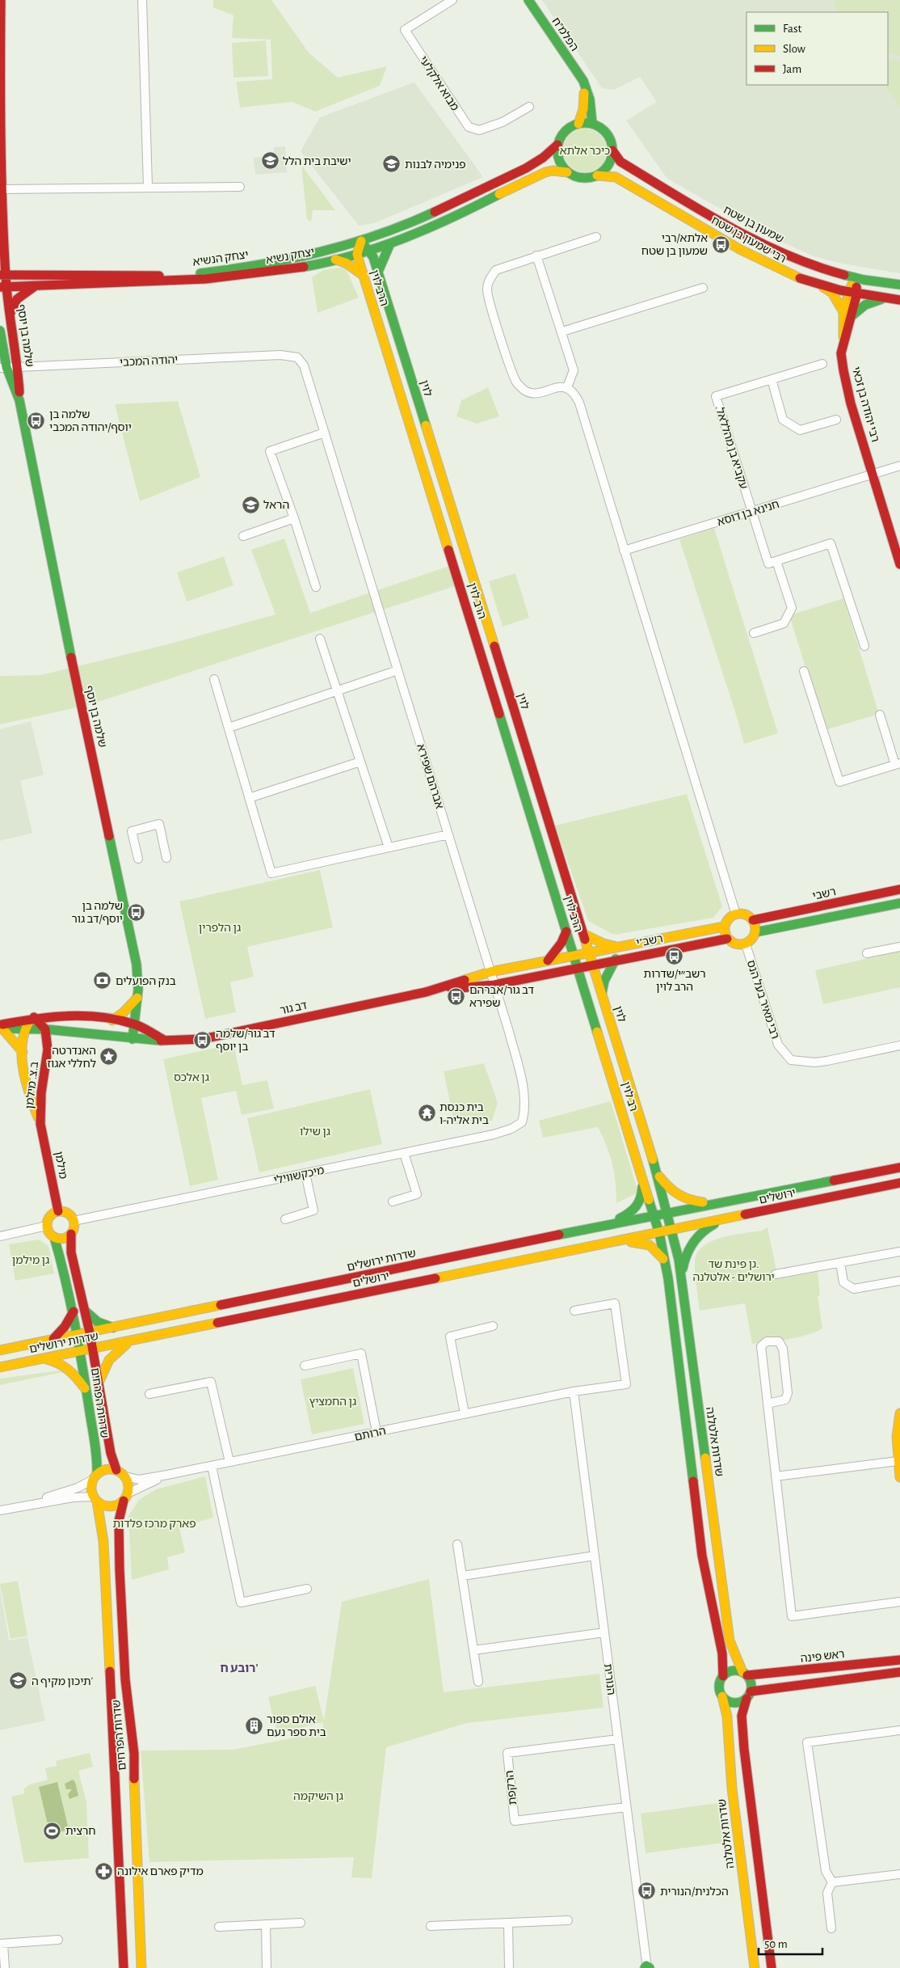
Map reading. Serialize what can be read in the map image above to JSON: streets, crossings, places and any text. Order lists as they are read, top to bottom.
{
  "streets": {
    "street": [
      "הפלמ\"ח",
      "מבוא אלקלעי",
      "שמעון בן שטח",
      "רבי שמעון בן שטח",
      "יצחק נשיא",
      "יצחק הנשיא",
      "הרב לוין",
      "שלמה בן יוסף",
      "יהודה המכבי",
      "לוין",
      "רבי יהודה בן זכאי",
      ".עקביא בן מהללאל",
      "חנינא בן דוסא",
      "אברהם שפירא",
      "רשבי",
      "רשב\"י",
      "רבי מאיר בעל הנס",
      "דב גור",
      "ב.צ. מילמן",
      "רב לוין",
      "מילמן",
      "מיכקשווילי",
      "ירושלים",
      "שדרות ירושלים",
      "שדרות הפרחים",
      "הרותם",
      "שדרות אלטלנה",
      "ראש פינה",
      "הנורית",
      "הרקפת"
    ]
  },
  "crossings": [
    ["הפלמ\"ח", "שמעון בן שטח"],
    ["הפלמ\"ח", "רבי שמעון בן שטח"],
    ["הפלמ\"ח", "יצחק נשיא"],
    ["הפלמ\"ח", "יצחק הנשיא"],
    ["שמעון בן שטח", "רבי שמעון בן שטח"],
    ["שמעון בן שטח", "יצחק נשיא"],
    ["שמעון בן שטח", "יצחק הנשיא"],
    ["שמעון בן שטח", "רבי יהודה בן זכאי"],
    ["רבי שמעון בן שטח", "יצחק נשיא"],
    ["רבי שמעון בן שטח", "יצחק הנשיא"],
    ["רבי שמעון בן שטח", "רבי יהודה בן זכאי"],
    ["יצחק נשיא", "יצחק הנשיא"],
    ["יצחק נשיא", "הרב לוין"],
    ["יצחק נשיא", "שלמה בן יוסף"],
    ["יצחק נשיא", "לוין"],
    ["יצחק הנשיא", "שלמה בן יוסף"],
    ["יצחק הנשיא", "לוין"],
    ["הרב לוין", "רשב\"י"],
    ["הרב לוין", "דב גור"],
    ["הרב לוין", "רב לוין"],
    ["שלמה בן יוסף", "יהודה המכבי"],
    ["שלמה בן יוסף", "דב גור"],
    ["יהודה המכבי", "אברהם שפירא"],
    ["לוין", "רשב\"י"],
    ["לוין", "דב גור"],
    ["לוין", "שדרות ירושלים"],
    ["לוין", "שדרות אלטלנה"],
    ["רבי יהודה בן זכאי", "חנינא בן דוסא"],
    [".עקביא בן מהללאל", "חנינא בן דוסא"],
    ["אברהם שפירא", "דב גור"],
    ["אברהם שפירא", "מיכקשווילי"],
    ["רשבי", "רשב\"י"],
    ["רשבי", "רבי מאיר בעל הנס"],
    ["רשב\"י", "רבי מאיר בעל הנס"],
    ["רשב\"י", "דב גור"],
    ["רשב\"י", "רב לוין"],
    ["דב גור", "ב.צ. מילמן"],
    ["דב גור", "רב לוין"],
    ["ב.צ. מילמן", "מילמן"],
    ["רב לוין", "ירושלים"],
    ["רב לוין", "שדרות ירושלים"],
    ["מילמן", "מיכקשווילי"],
    ["ירושלים", "שדרות ירושלים"],
    ["ירושלים", "שדרות אלטלנה"],
    ["שדרות ירושלים", "שדרות הפרחים"],
    ["שדרות ירושלים", "שדרות אלטלנה"],
    ["שדרות הפרחים", "הרותם"],
    ["הרותם", "הנורית"],
    ["שדרות אלטלנה", "ראש פינה"],
    ["הנורית", "הרקפת"]
  ],
  "districts": ["רובע ח'"],
  "parks": [
    "כיכר אלתא",
    "גן הלפרין",
    "גן אלכס",
    "גן שילו",
    "גן מילמן",
    "גן פינת שד. ירושלים - אלטלנה",
    "גן החמציץ",
    "פארק מרכז פלדות",
    "גן השיקמה"
  ],
  "places": {
    "school or university": [
      "ישיבת בית הלל",
      "פנימיה לבנות",
      "הראל",
      "תיכון מקיף ה'"
    ],
    "bus stop": [
      "אלתא/רבי שמעון בן שטח",
      "שלמה בן יוסף/יהודה המכבי",
      "שלמה בן יוסף/דב גור",
      "רשב״י/שדרות הרב לוין",
      "דב גור/אברהם שפירא",
      "דב גור/שלמה בן יוסף",
      "הכלנית/הנורית"
    ],
    "bank": ["בנק הפועלים"],
    "place": ["האנדרטה לחללי אגוז"],
    "temple": ["בית כנסת בית אליה-ו"],
    "building": ["אולם ספור בית ספר נעם"],
    "sports": ["חרצית"],
    "pharmacy": ["מדיק פארם אילונה"]
  },
  "legend": ["Fast", "Slow", "Jam"],
  "scale_bar": "50 m"
}
